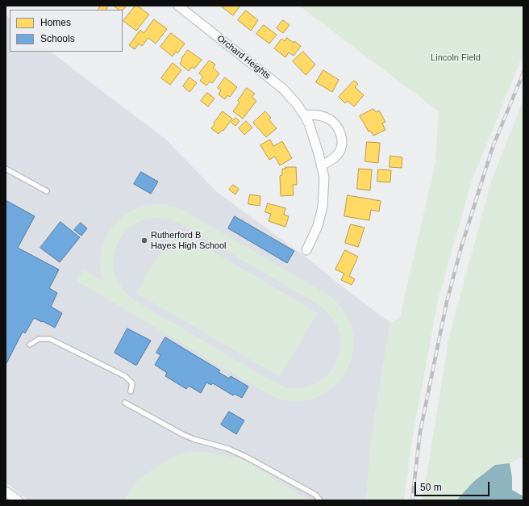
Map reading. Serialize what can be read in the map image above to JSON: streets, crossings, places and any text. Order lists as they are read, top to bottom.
{
  "streets": {
    "street": ["Orchard Heights"]
  },
  "parks": ["Lincoln Field"],
  "places": ["Rutherford B Hayes High School"],
  "legend": ["Homes", "Schools"],
  "scale_bar": "50 m"
}
